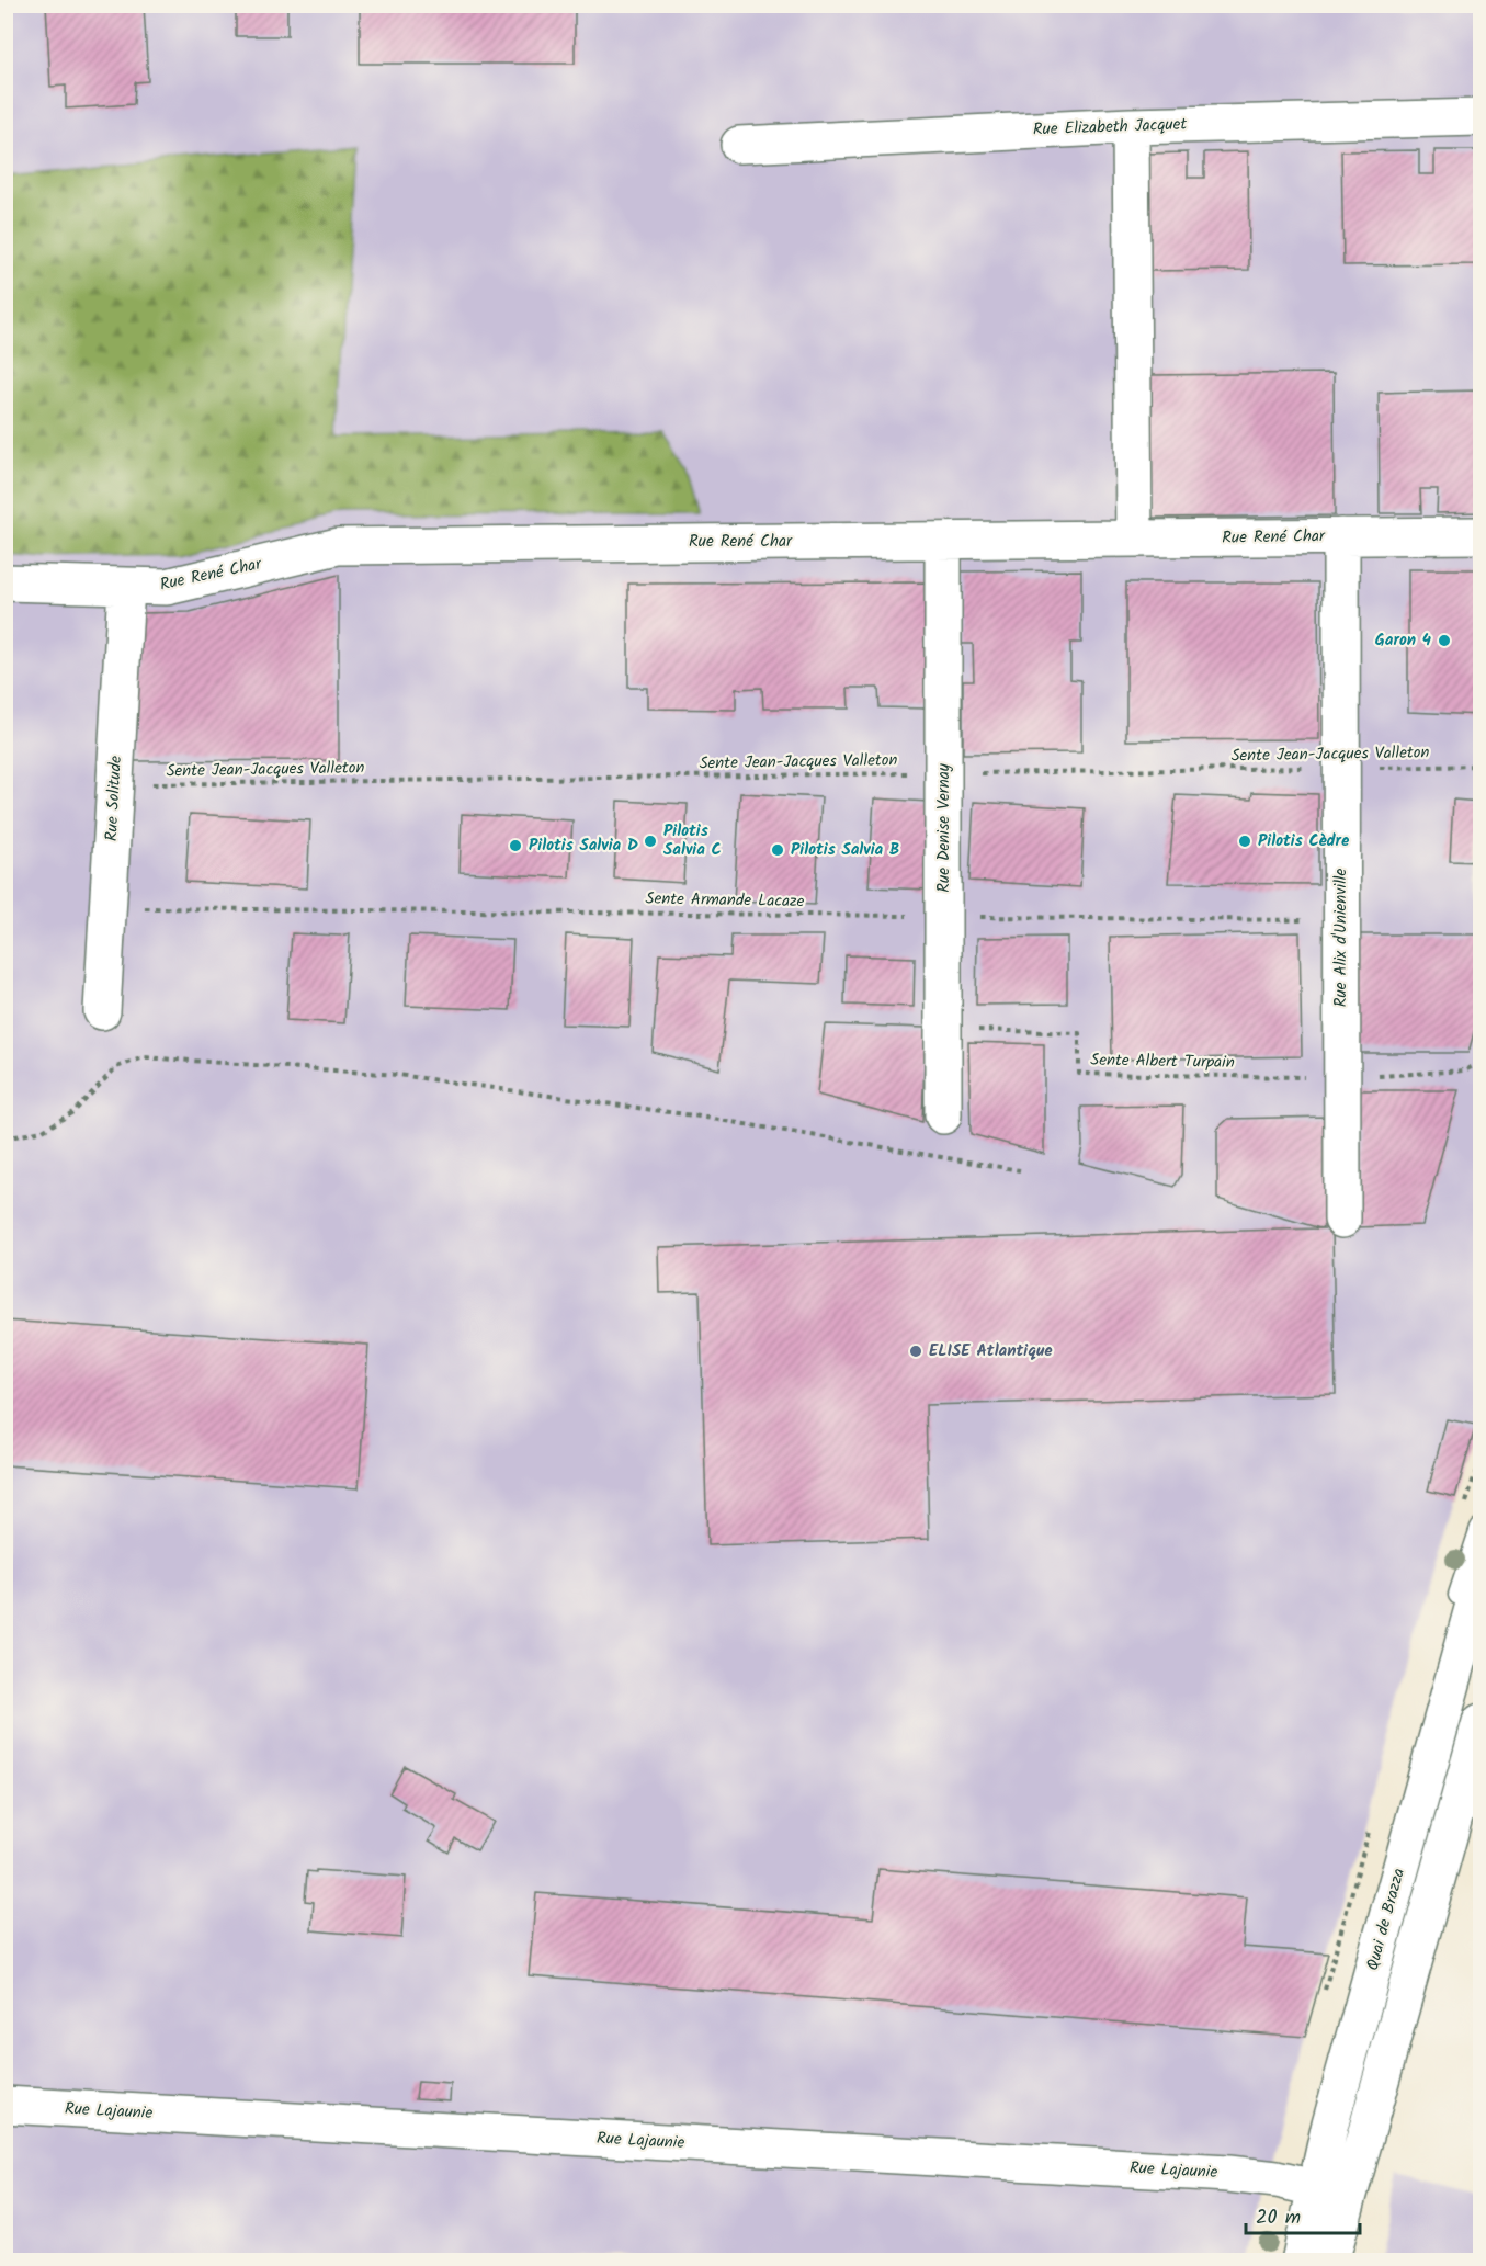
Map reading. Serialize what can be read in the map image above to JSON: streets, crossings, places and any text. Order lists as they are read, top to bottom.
{
  "streets": {
    "street": [
      "Rue Elizabeth Jacquet",
      "Rue René Char",
      "Rue Solitude",
      "Rue Denise Vernay",
      "Rue Alix d'Unienville",
      "Quai de Brazza",
      "Rue Lajaunie"
    ],
    "path": ["Sente Jean-Jacques Valleton", "Sente Armande Lacaze", "Sente Albert Turpain"]
  },
  "crossings": [
    ["Rue René Char", "Rue Solitude"],
    ["Rue René Char", "Rue Denise Vernay"],
    ["Rue René Char", "Rue Alix d'Unienville"],
    ["Sente Jean-Jacques Valleton", "Rue Solitude"],
    ["Sente Jean-Jacques Valleton", "Rue Denise Vernay"],
    ["Sente Jean-Jacques Valleton", "Rue Alix d'Unienville"],
    ["Rue Solitude", "Sente Armande Lacaze"],
    ["Rue Denise Vernay", "Sente Armande Lacaze"],
    ["Rue Denise Vernay", "Sente Albert Turpain"],
    ["Sente Armande Lacaze", "Rue Alix d'Unienville"],
    ["Rue Alix d'Unienville", "Sente Albert Turpain"],
    ["Quai de Brazza", "Rue Lajaunie"]
  ],
  "places": [
    "Garon 4",
    "Pilotis Salvia C",
    "Pilotis Cèdre",
    "Pilotis Salvia D",
    "Pilotis Salvia B",
    "ELISE Atlantique"
  ],
  "scale_bar": "20 m"
}
